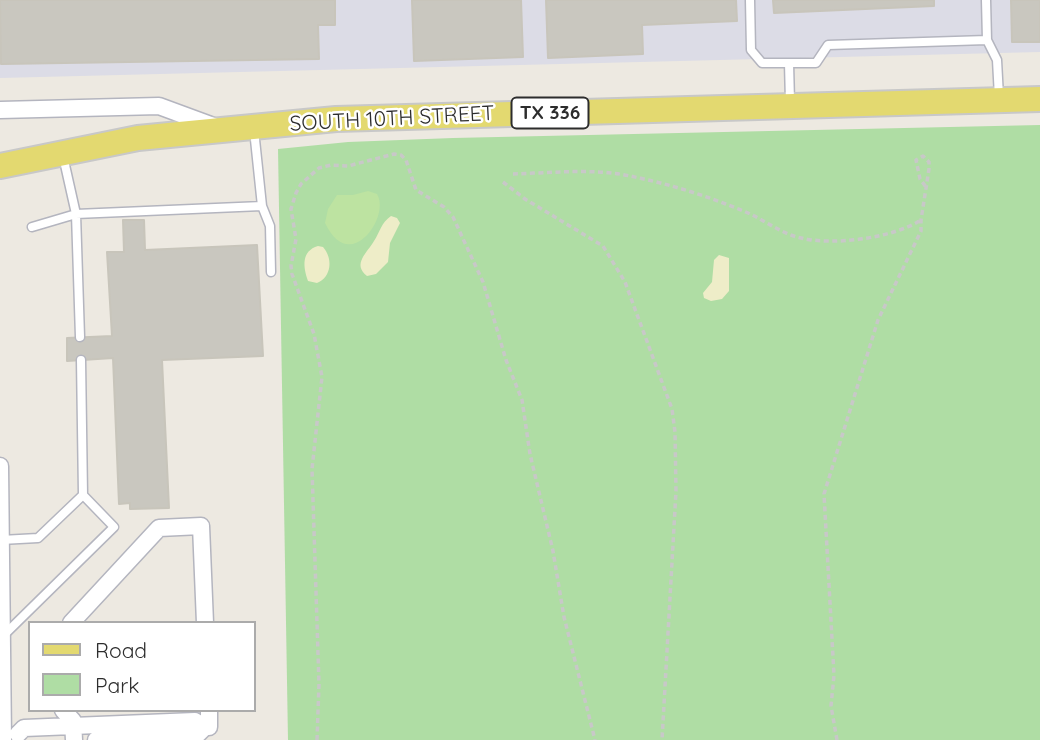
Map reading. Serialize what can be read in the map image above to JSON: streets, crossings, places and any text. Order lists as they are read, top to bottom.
{
  "streets": {
    "main road": ["TX 336", "SOUTH 10TH STREET"]
  },
  "legend": ["Road", "Park"]
}
